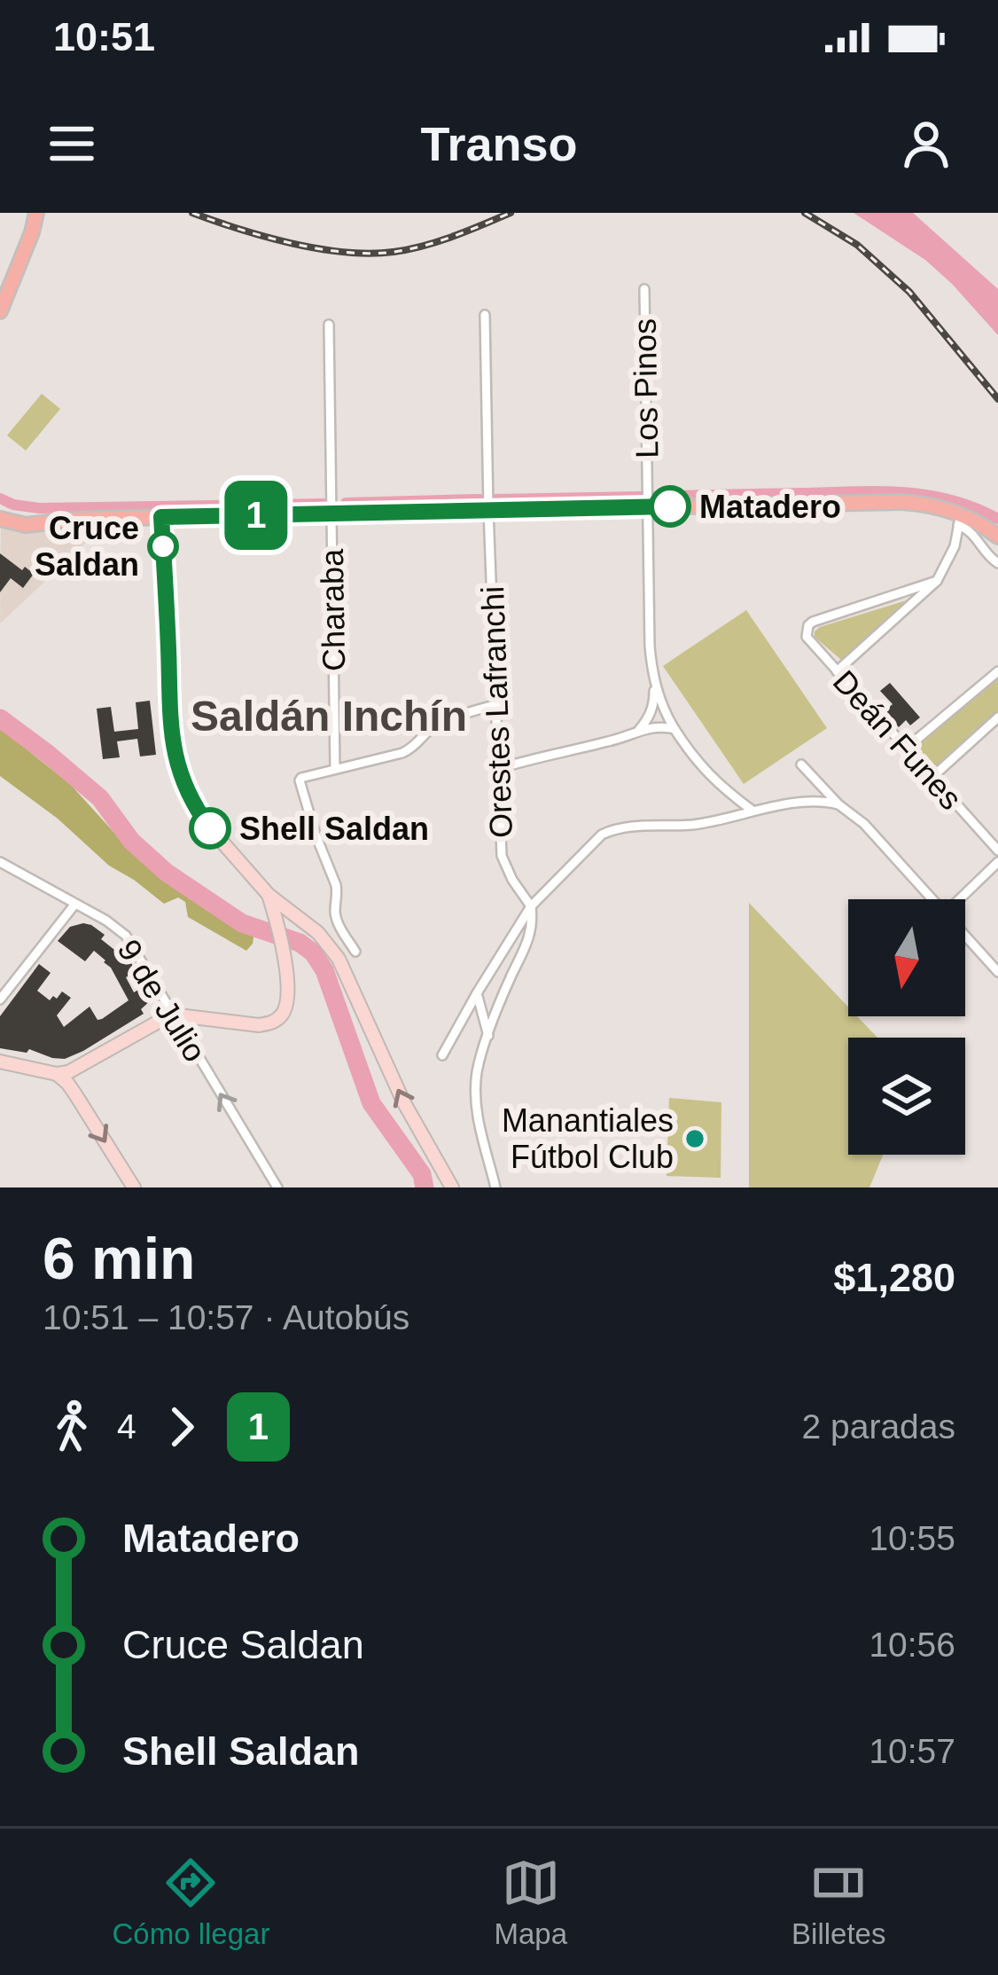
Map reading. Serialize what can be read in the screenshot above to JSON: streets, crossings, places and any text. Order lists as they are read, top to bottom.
{
  "streets": {
    "street": [
      "Los Pinos",
      "Charaba",
      "Orestes Lafranchi",
      "Deán Funes",
      "9 de Julio"
    ]
  },
  "one_way": ["9 de Julio"],
  "districts": ["Saldán Inchín"],
  "places": [
    "Matadero",
    "Cruce Saldan",
    "Shell Saldan",
    "Manantiales Fútbol Club"
  ],
  "lines": ["bus line 1"],
  "north": "bottom",
  "page": {
    "status": "10:51",
    "header": "Transo",
    "on_map": "1",
    "heading": ["6 min", "10:51 – 10:57 · Autobús", "$1,280"],
    "legs": ["4", "1", "2 paradas"],
    "list": [
      {
        "name": "Matadero",
        "value": "10:55"
      },
      {
        "name": "Cruce Saldan",
        "value": "10:56"
      },
      {
        "name": "Shell Saldan",
        "value": "10:57"
      }
    ],
    "tabs": ["Cómo llegar", "Mapa", "Billetes"]
  }
}
